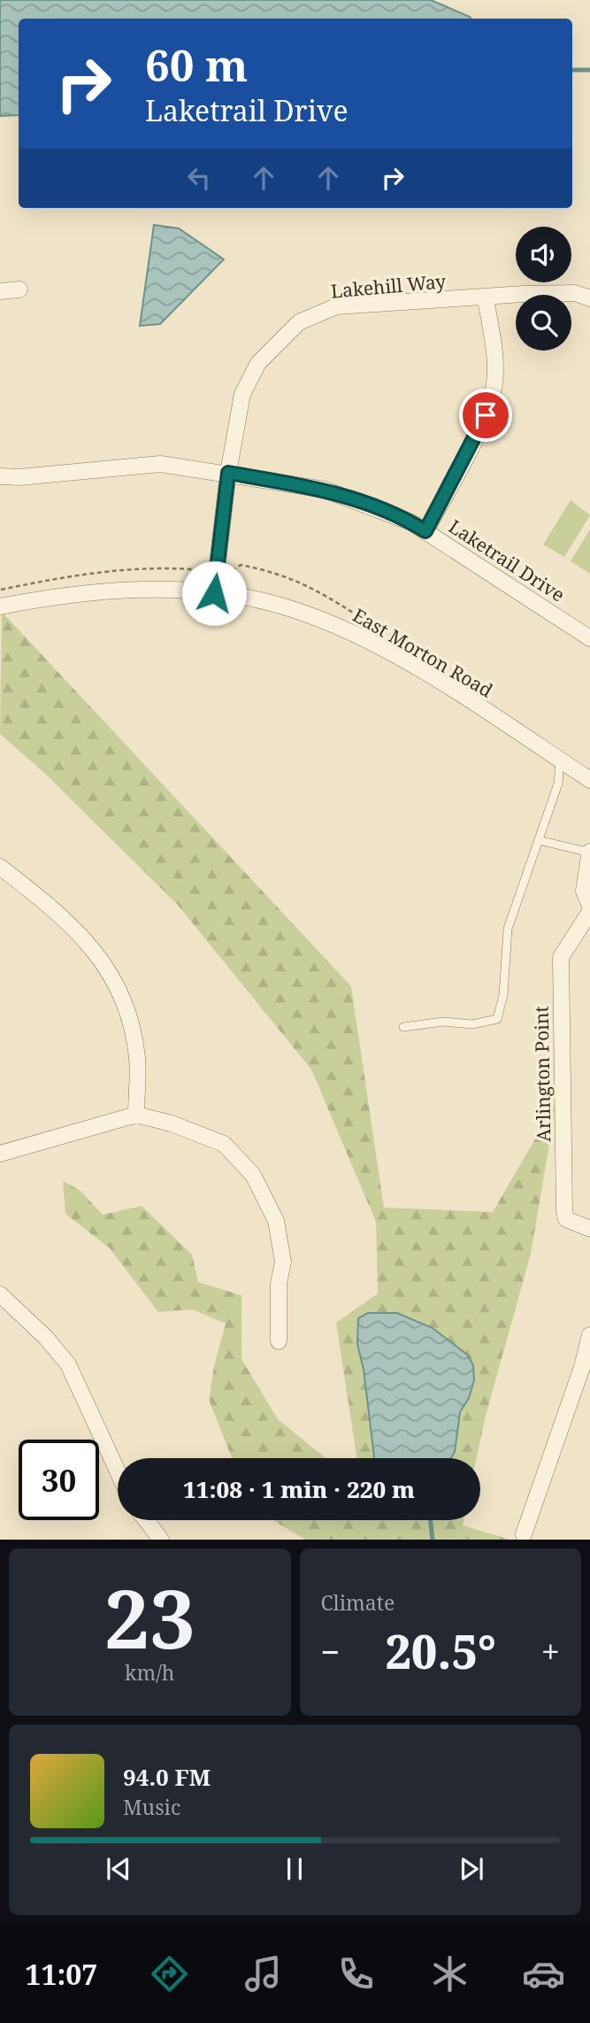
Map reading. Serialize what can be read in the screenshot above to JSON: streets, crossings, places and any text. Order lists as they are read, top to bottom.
{
  "streets": {
    "street": [
      "Lakehill Way",
      "Laketrail Drive",
      "East Morton Road",
      "Arlington Point"
    ]
  },
  "crossings": [
    ["Lakehill Way", "Laketrail Drive"],
    ["Lakehill Way", "East Morton Road"]
  ],
  "page": {
    "turn": ["60 m", "Laketrail Drive"],
    "limit": "30",
    "trip": "11:08 · 1 min · 220 m",
    "tile": [
      ["23", "km/h"],
      "Climate"
    ],
    "heat": ["−", "20.5°", "+"],
    "song": ["94.0 FM", "Music"],
    "tabs": "11:07"
  }
}
